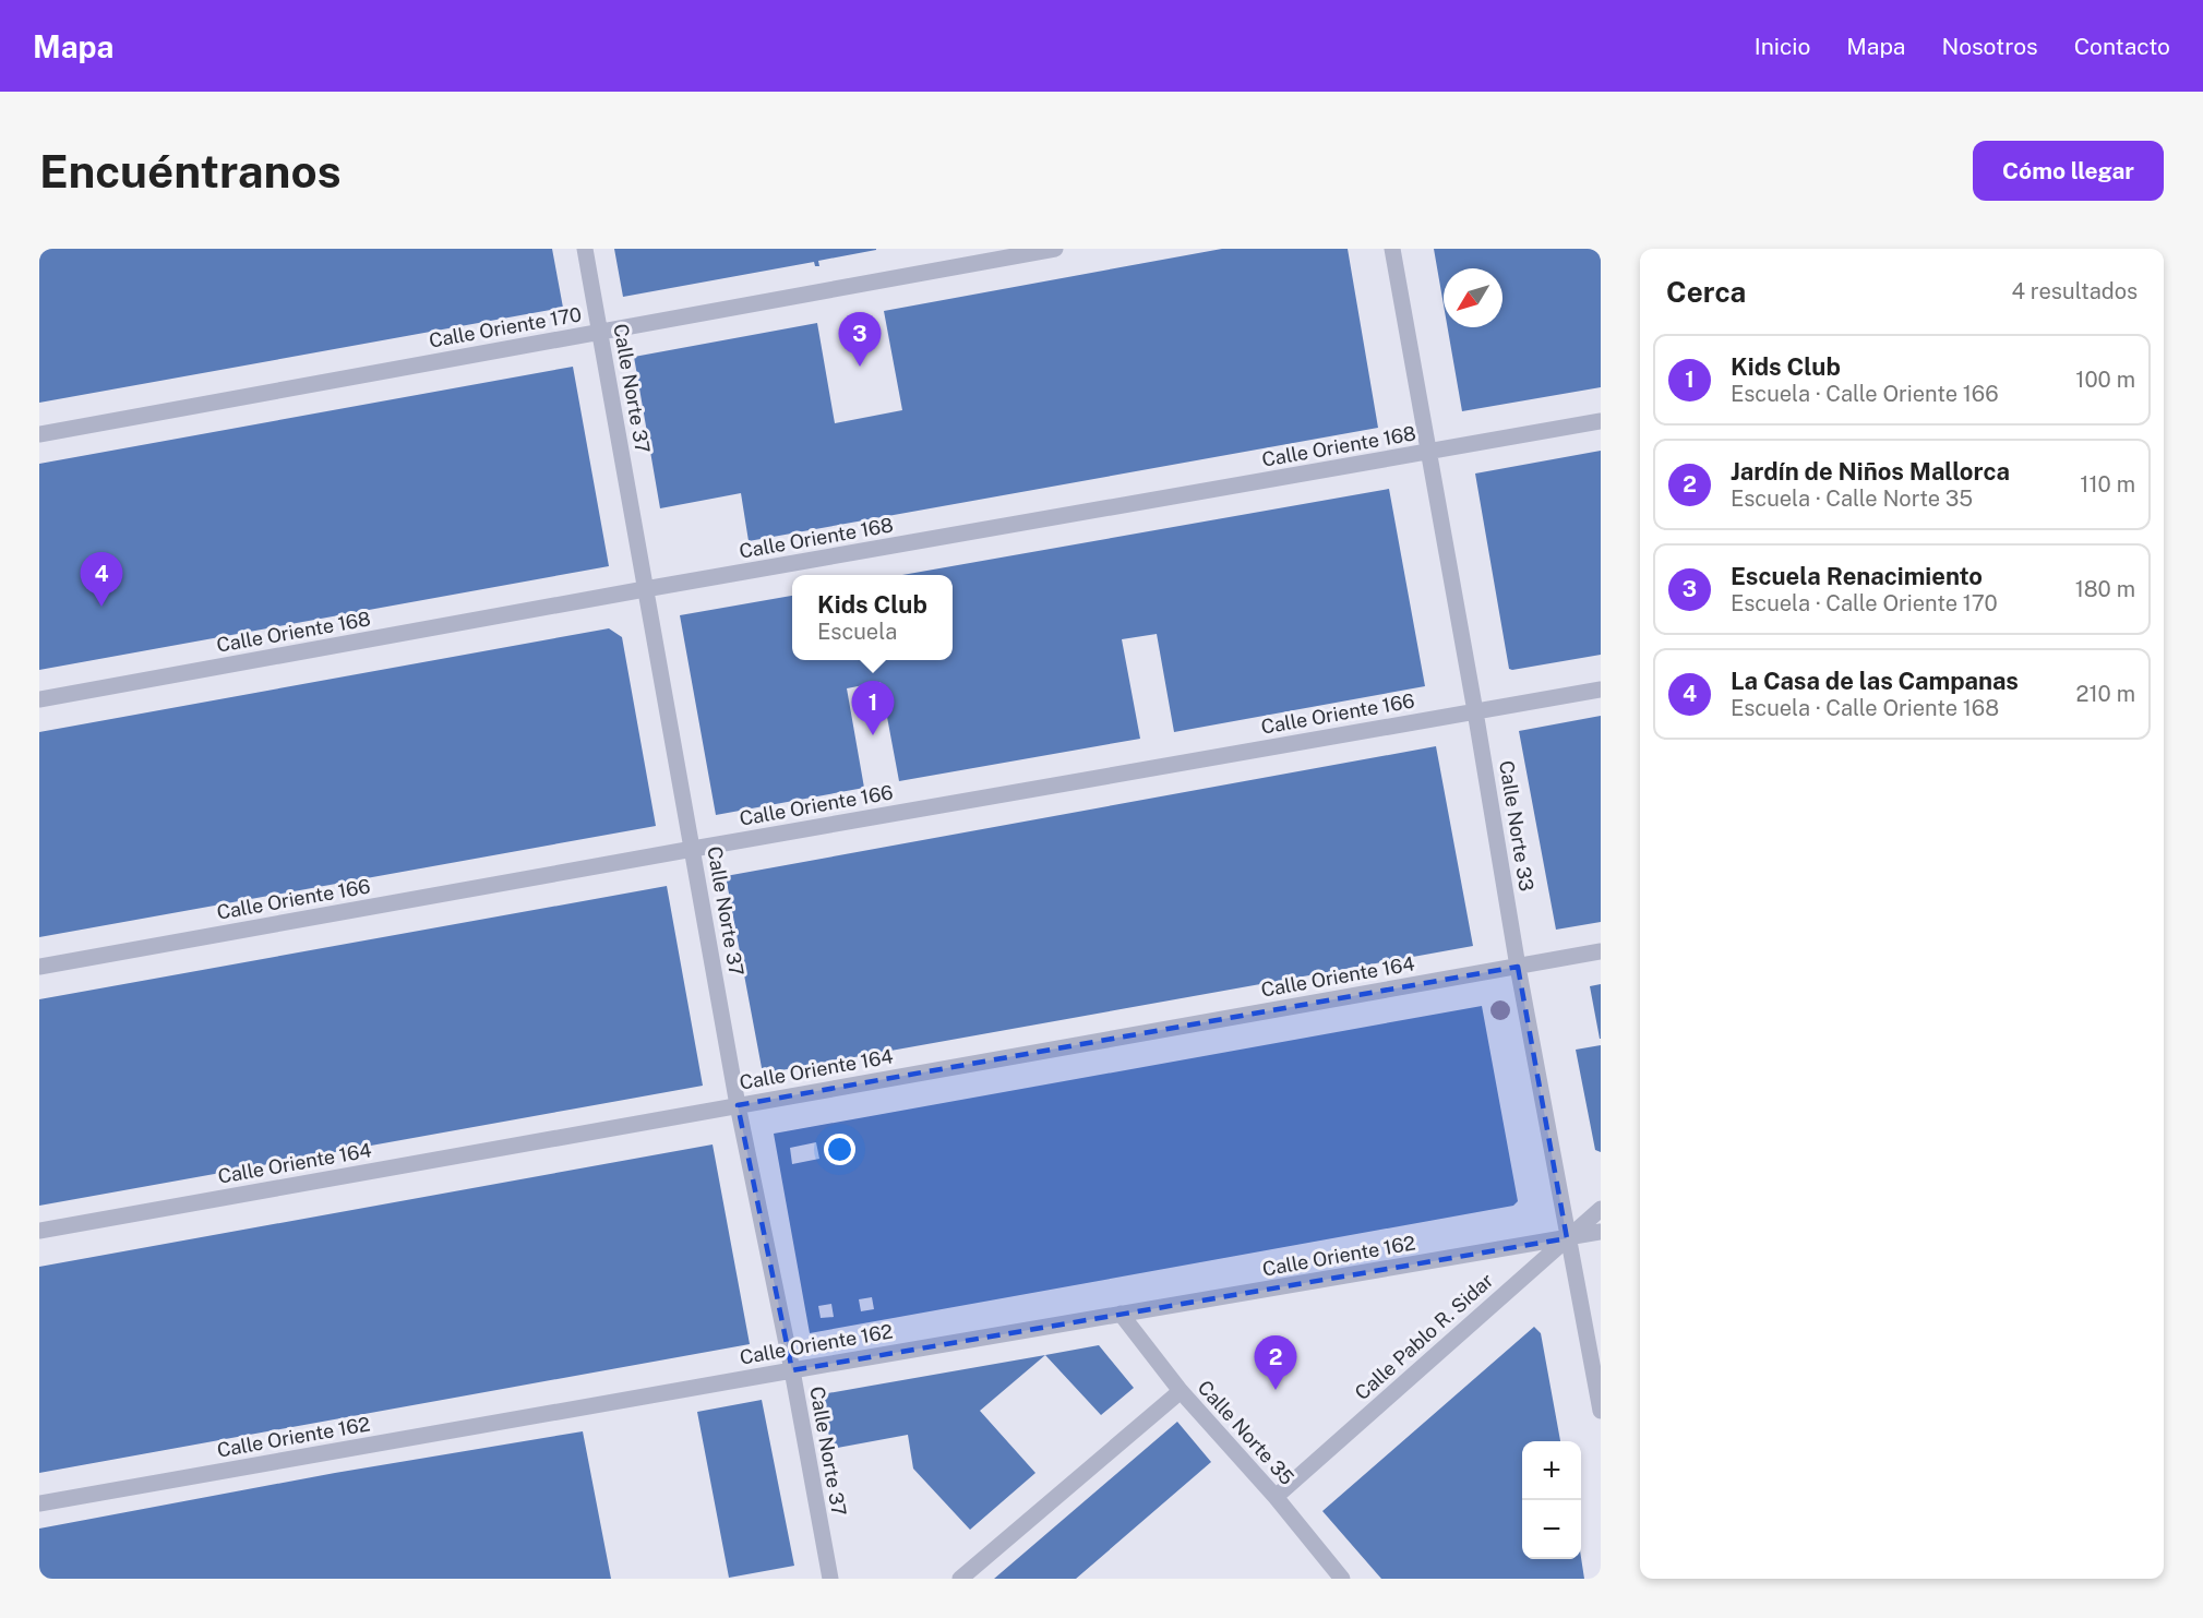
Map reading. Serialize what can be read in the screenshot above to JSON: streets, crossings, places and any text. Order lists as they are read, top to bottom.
{
  "streets": {
    "street": [
      "Calle Oriente 170",
      "Calle Norte 37",
      "Calle Oriente 168",
      "Calle Oriente 166",
      "Calle Norte 33",
      "Calle Oriente 164",
      "Calle Oriente 162",
      "Calle Pablo R. Sidar",
      "Calle Norte 35"
    ]
  },
  "crossings": [
    ["Calle Oriente 170", "Calle Norte 37"],
    ["Calle Norte 37", "Calle Oriente 168"],
    ["Calle Norte 37", "Calle Oriente 166"],
    ["Calle Norte 37", "Calle Oriente 164"],
    ["Calle Norte 37", "Calle Oriente 162"],
    ["Calle Oriente 168", "Calle Norte 33"],
    ["Calle Oriente 166", "Calle Norte 33"],
    ["Calle Norte 33", "Calle Oriente 164"],
    ["Calle Norte 33", "Calle Oriente 162"],
    ["Calle Norte 33", "Calle Pablo R. Sidar"],
    ["Calle Oriente 162", "Calle Pablo R. Sidar"],
    ["Calle Oriente 162", "Calle Norte 35"],
    ["Calle Pablo R. Sidar", "Calle Norte 35"]
  ],
  "north": "bottom left",
  "page": {
    "header": "Mapa",
    "nav": [
      "Inicio",
      "Mapa",
      "Nosotros",
      "Contacto"
    ],
    "buttons": "Cómo llegar",
    "title": "Encuéntranos",
    "heading": ["Cerca", "4 resultados"],
    "pins": [
      "3",
      "4",
      "1",
      "2"
    ],
    "list": [
      {
        "mark": "1",
        "name": "Kids Club",
        "note": "Escuela · Calle Oriente 166",
        "value": "100 m"
      },
      {
        "mark": "2",
        "name": "Jardín de Niños Mallorca",
        "note": "Escuela · Calle Norte 35",
        "value": "110 m"
      },
      {
        "mark": "3",
        "name": "Escuela Renacimiento",
        "note": "Escuela · Calle Oriente 170",
        "value": "180 m"
      },
      {
        "mark": "4",
        "name": "La Casa de las Campanas",
        "note": "Escuela · Calle Oriente 168",
        "value": "210 m"
      }
    ],
    "popup": ["Kids Club", "Escuela"],
    "map_buttons": ["+", "−"]
  }
}
